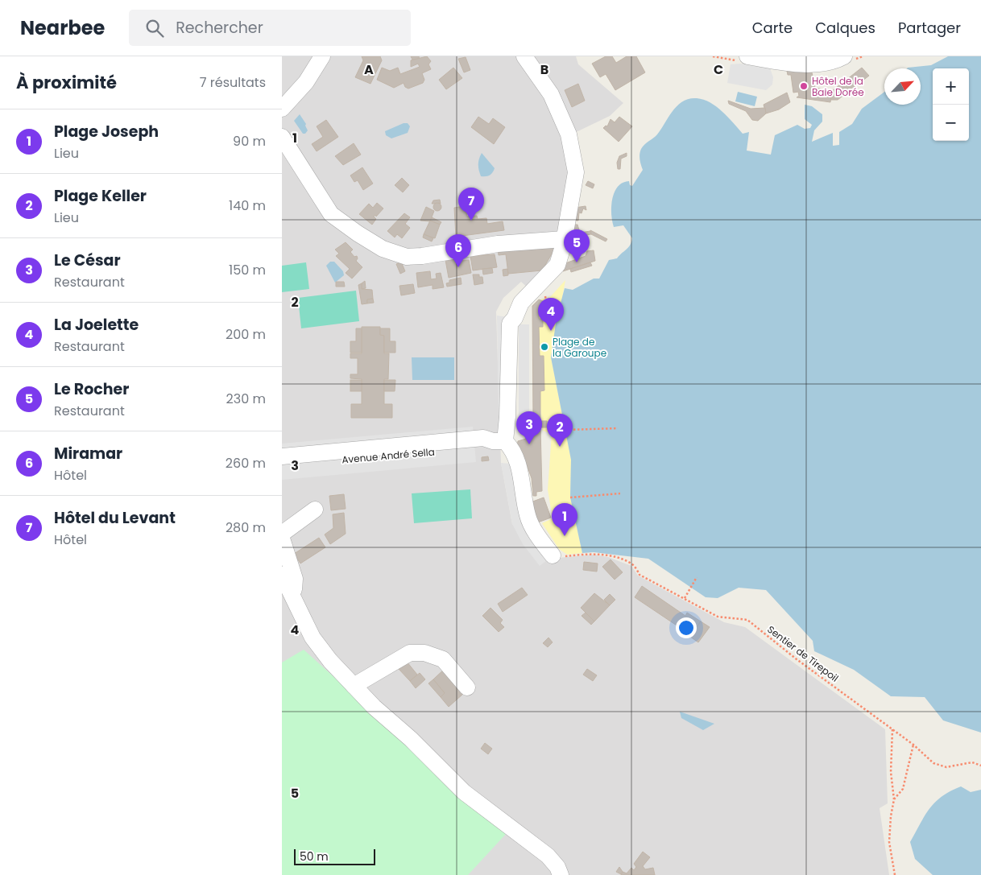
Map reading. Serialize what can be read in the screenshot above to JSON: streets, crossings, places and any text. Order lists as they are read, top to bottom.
{
  "streets": {
    "street": ["Avenue André Sella"],
    "path": ["Sentier de Tirepoil"]
  },
  "places": ["Hôtel de la Baie Dorée", "Plage de la Garoupe"],
  "scale_bar": "50 m",
  "north": "top right",
  "page": {
    "header": "Nearbee",
    "search": "Rechercher",
    "nav": ["Carte", "Calques", "Partager"],
    "heading": ["À proximité", "7 résultats"],
    "map_buttons": ["+", "−"],
    "list": [
      {
        "mark": "1",
        "name": "Plage Joseph",
        "note": "Lieu",
        "value": "90 m"
      },
      {
        "mark": "2",
        "name": "Plage Keller",
        "note": "Lieu",
        "value": "140 m"
      },
      {
        "mark": "3",
        "name": "Le César",
        "note": "Restaurant",
        "value": "150 m"
      },
      {
        "mark": "4",
        "name": "La Joelette",
        "note": "Restaurant",
        "value": "200 m"
      },
      {
        "mark": "5",
        "name": "Le Rocher",
        "note": "Restaurant",
        "value": "230 m"
      },
      {
        "mark": "6",
        "name": "Miramar",
        "note": "Hôtel",
        "value": "260 m"
      },
      {
        "mark": "7",
        "name": "Hôtel du Levant",
        "note": "Hôtel",
        "value": "280 m"
      }
    ],
    "pins": [
      "7",
      "5",
      "6",
      "4",
      "3",
      "2",
      "1"
    ],
    "scale": "50 m"
  },
  "grid": {
    "columns": ["A", "B", "C"],
    "rows": [
      "1",
      "2",
      "3",
      "4",
      "5"
    ]
  }
}
